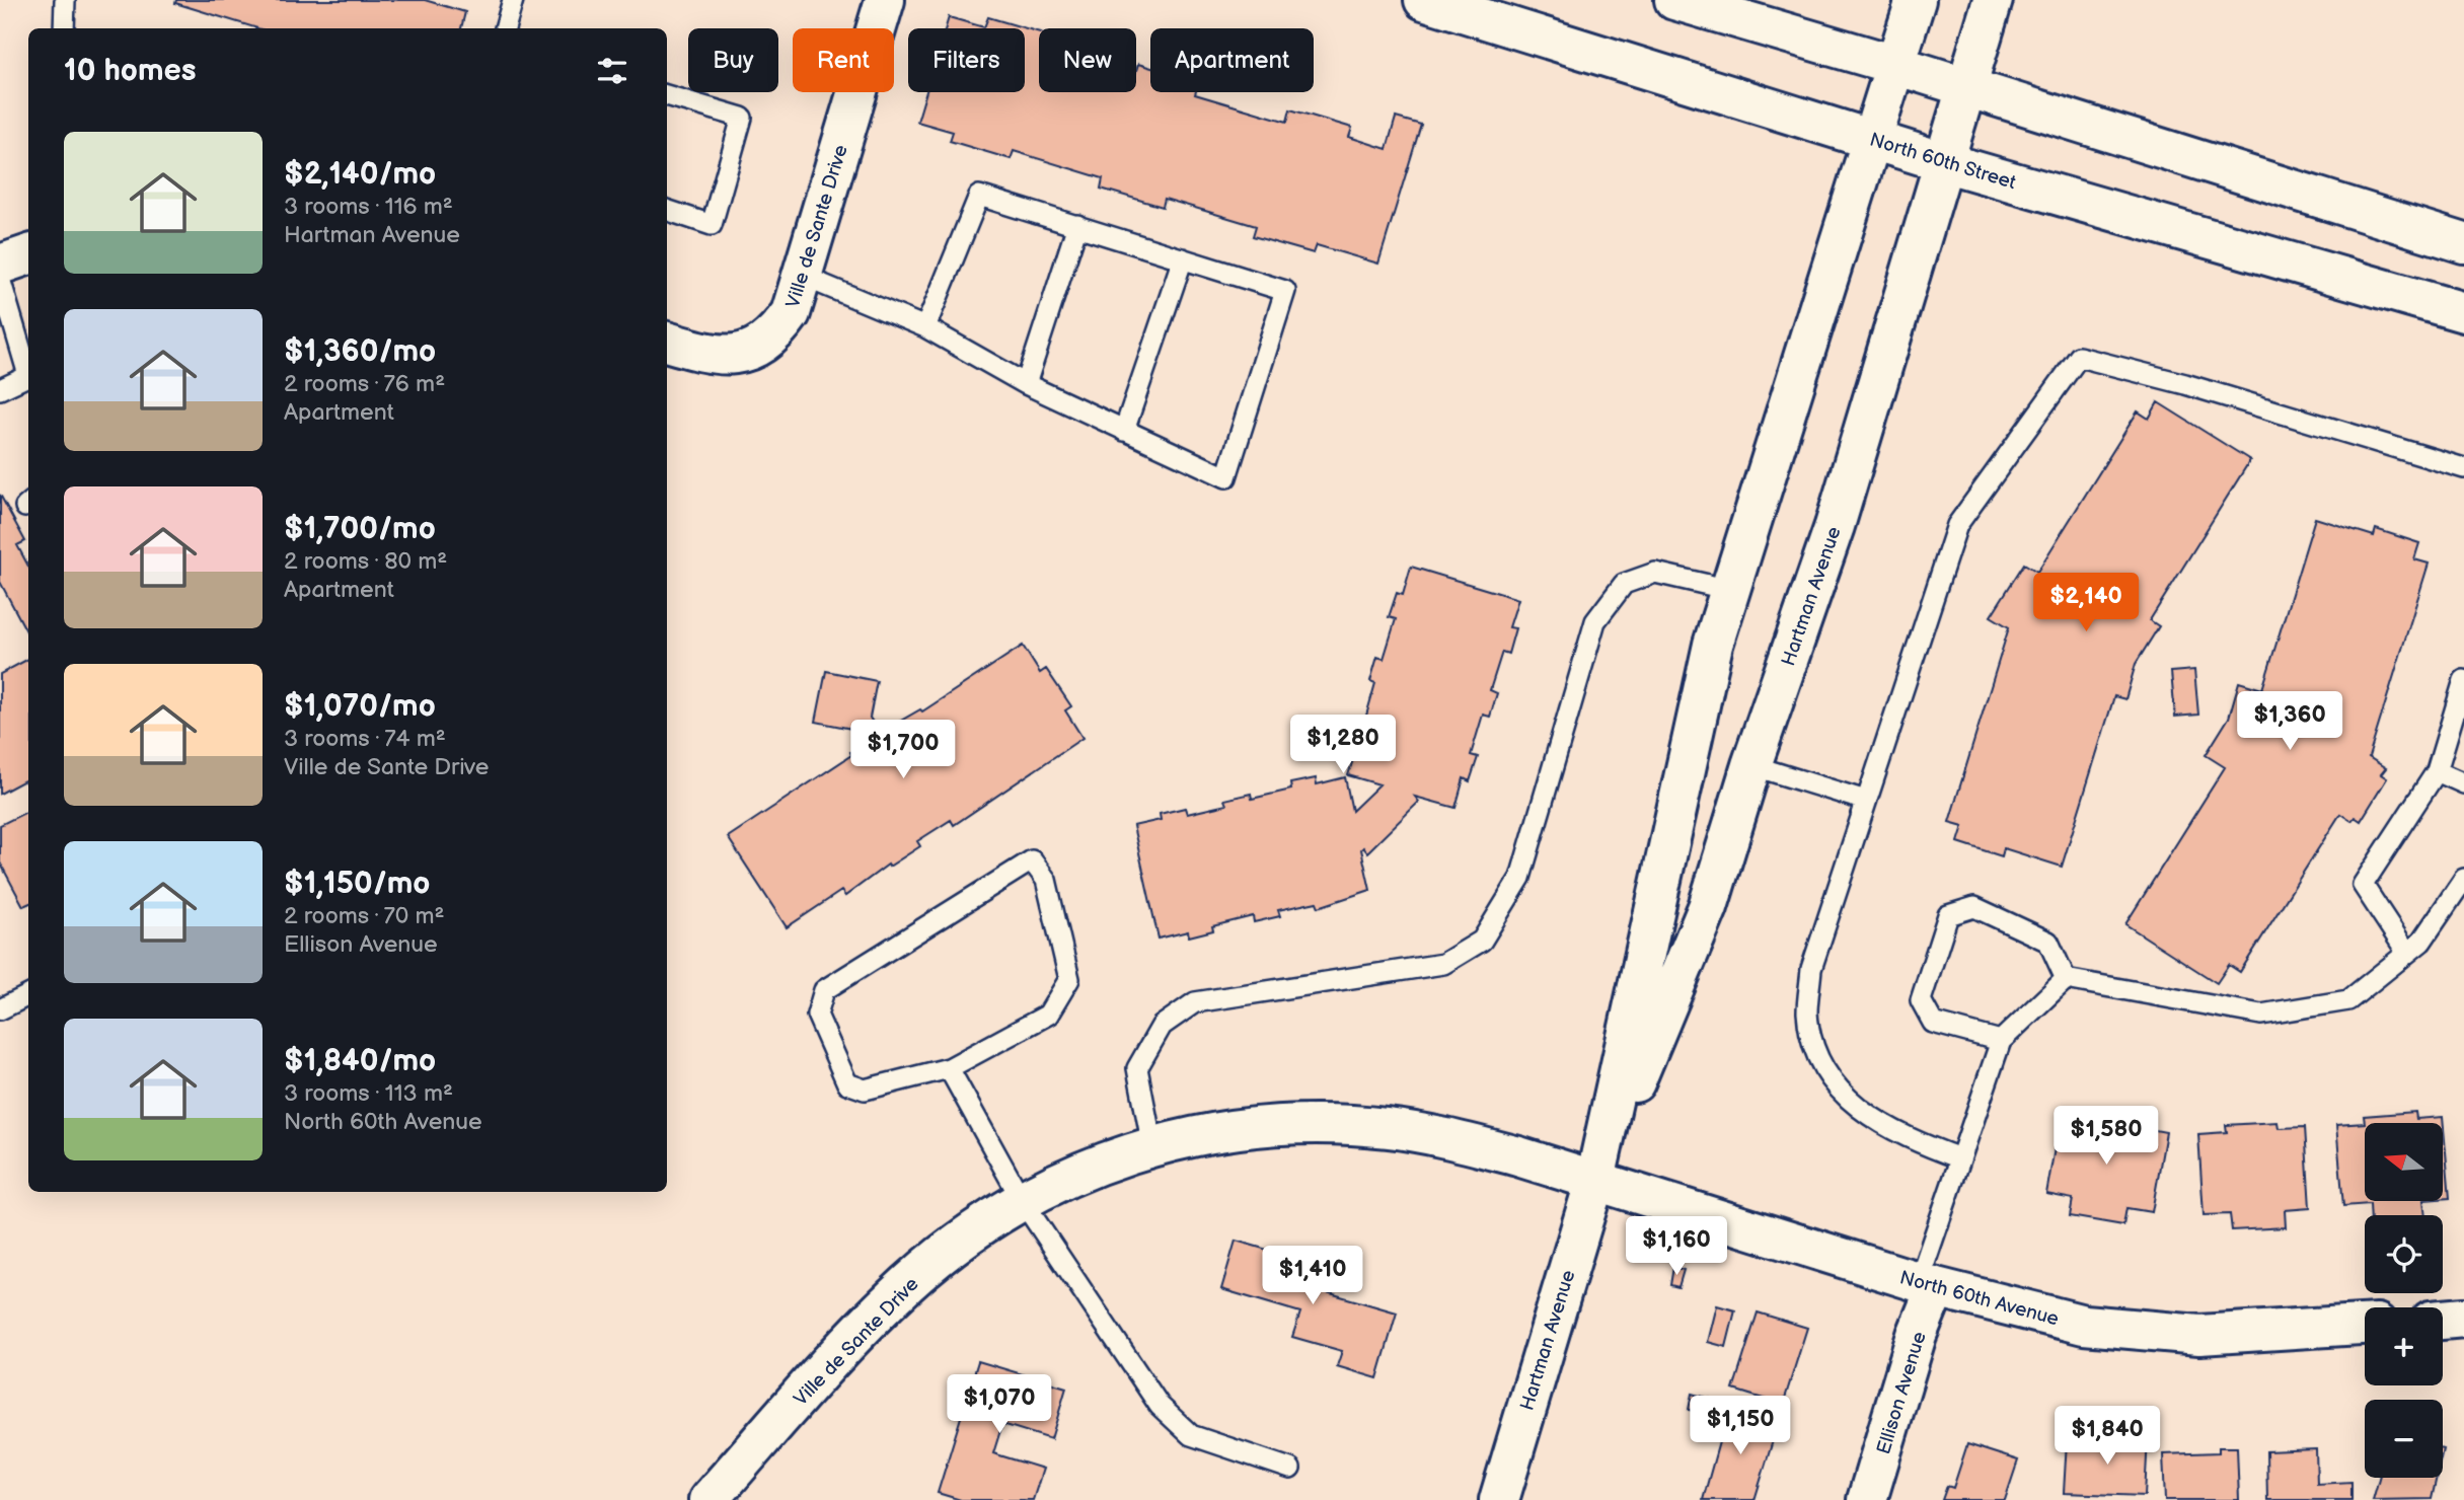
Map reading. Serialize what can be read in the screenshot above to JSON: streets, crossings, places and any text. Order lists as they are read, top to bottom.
{
  "streets": {
    "main road": [
      "North 60th Street",
      "Ville de Sante Drive",
      "Hartman Avenue",
      "North 60th Avenue",
      "Ellison Avenue"
    ]
  },
  "crossings": [
    ["North 60th Street", "Hartman Avenue"],
    ["Ville de Sante Drive", "Hartman Avenue"],
    ["Ville de Sante Drive", "North 60th Avenue"],
    ["Hartman Avenue", "North 60th Avenue"],
    ["North 60th Avenue", "Ellison Avenue"]
  ],
  "north": "left",
  "page": {
    "chip": [
      "Buy",
      "Rent",
      "Filters",
      "New",
      "Apartment"
    ],
    "heading": "10 homes",
    "list": [
      {
        "name": "$2,140/mo",
        "note": "3 rooms · 116 m² · Hartman Avenue"
      },
      {
        "name": "$1,360/mo",
        "note": "2 rooms · 76 m² · Apartment"
      },
      {
        "name": "$1,700/mo",
        "note": "2 rooms · 80 m² · Apartment"
      },
      {
        "name": "$1,070/mo",
        "note": "3 rooms · 74 m² · Ville de Sante Drive"
      },
      {
        "name": "$1,150/mo",
        "note": "2 rooms · 70 m² · Ellison Avenue"
      },
      {
        "name": "$1,840/mo",
        "note": "3 rooms · 113 m² · North 60th Avenue"
      }
    ],
    "price": [
      "$2,140",
      "$1,360",
      "$1,280",
      "$1,700",
      "$1,580",
      "$1,160",
      "$1,410",
      "$1,070",
      "$1,150",
      "$1,840"
    ],
    "map_buttons": ["+", "−"]
  }
}
